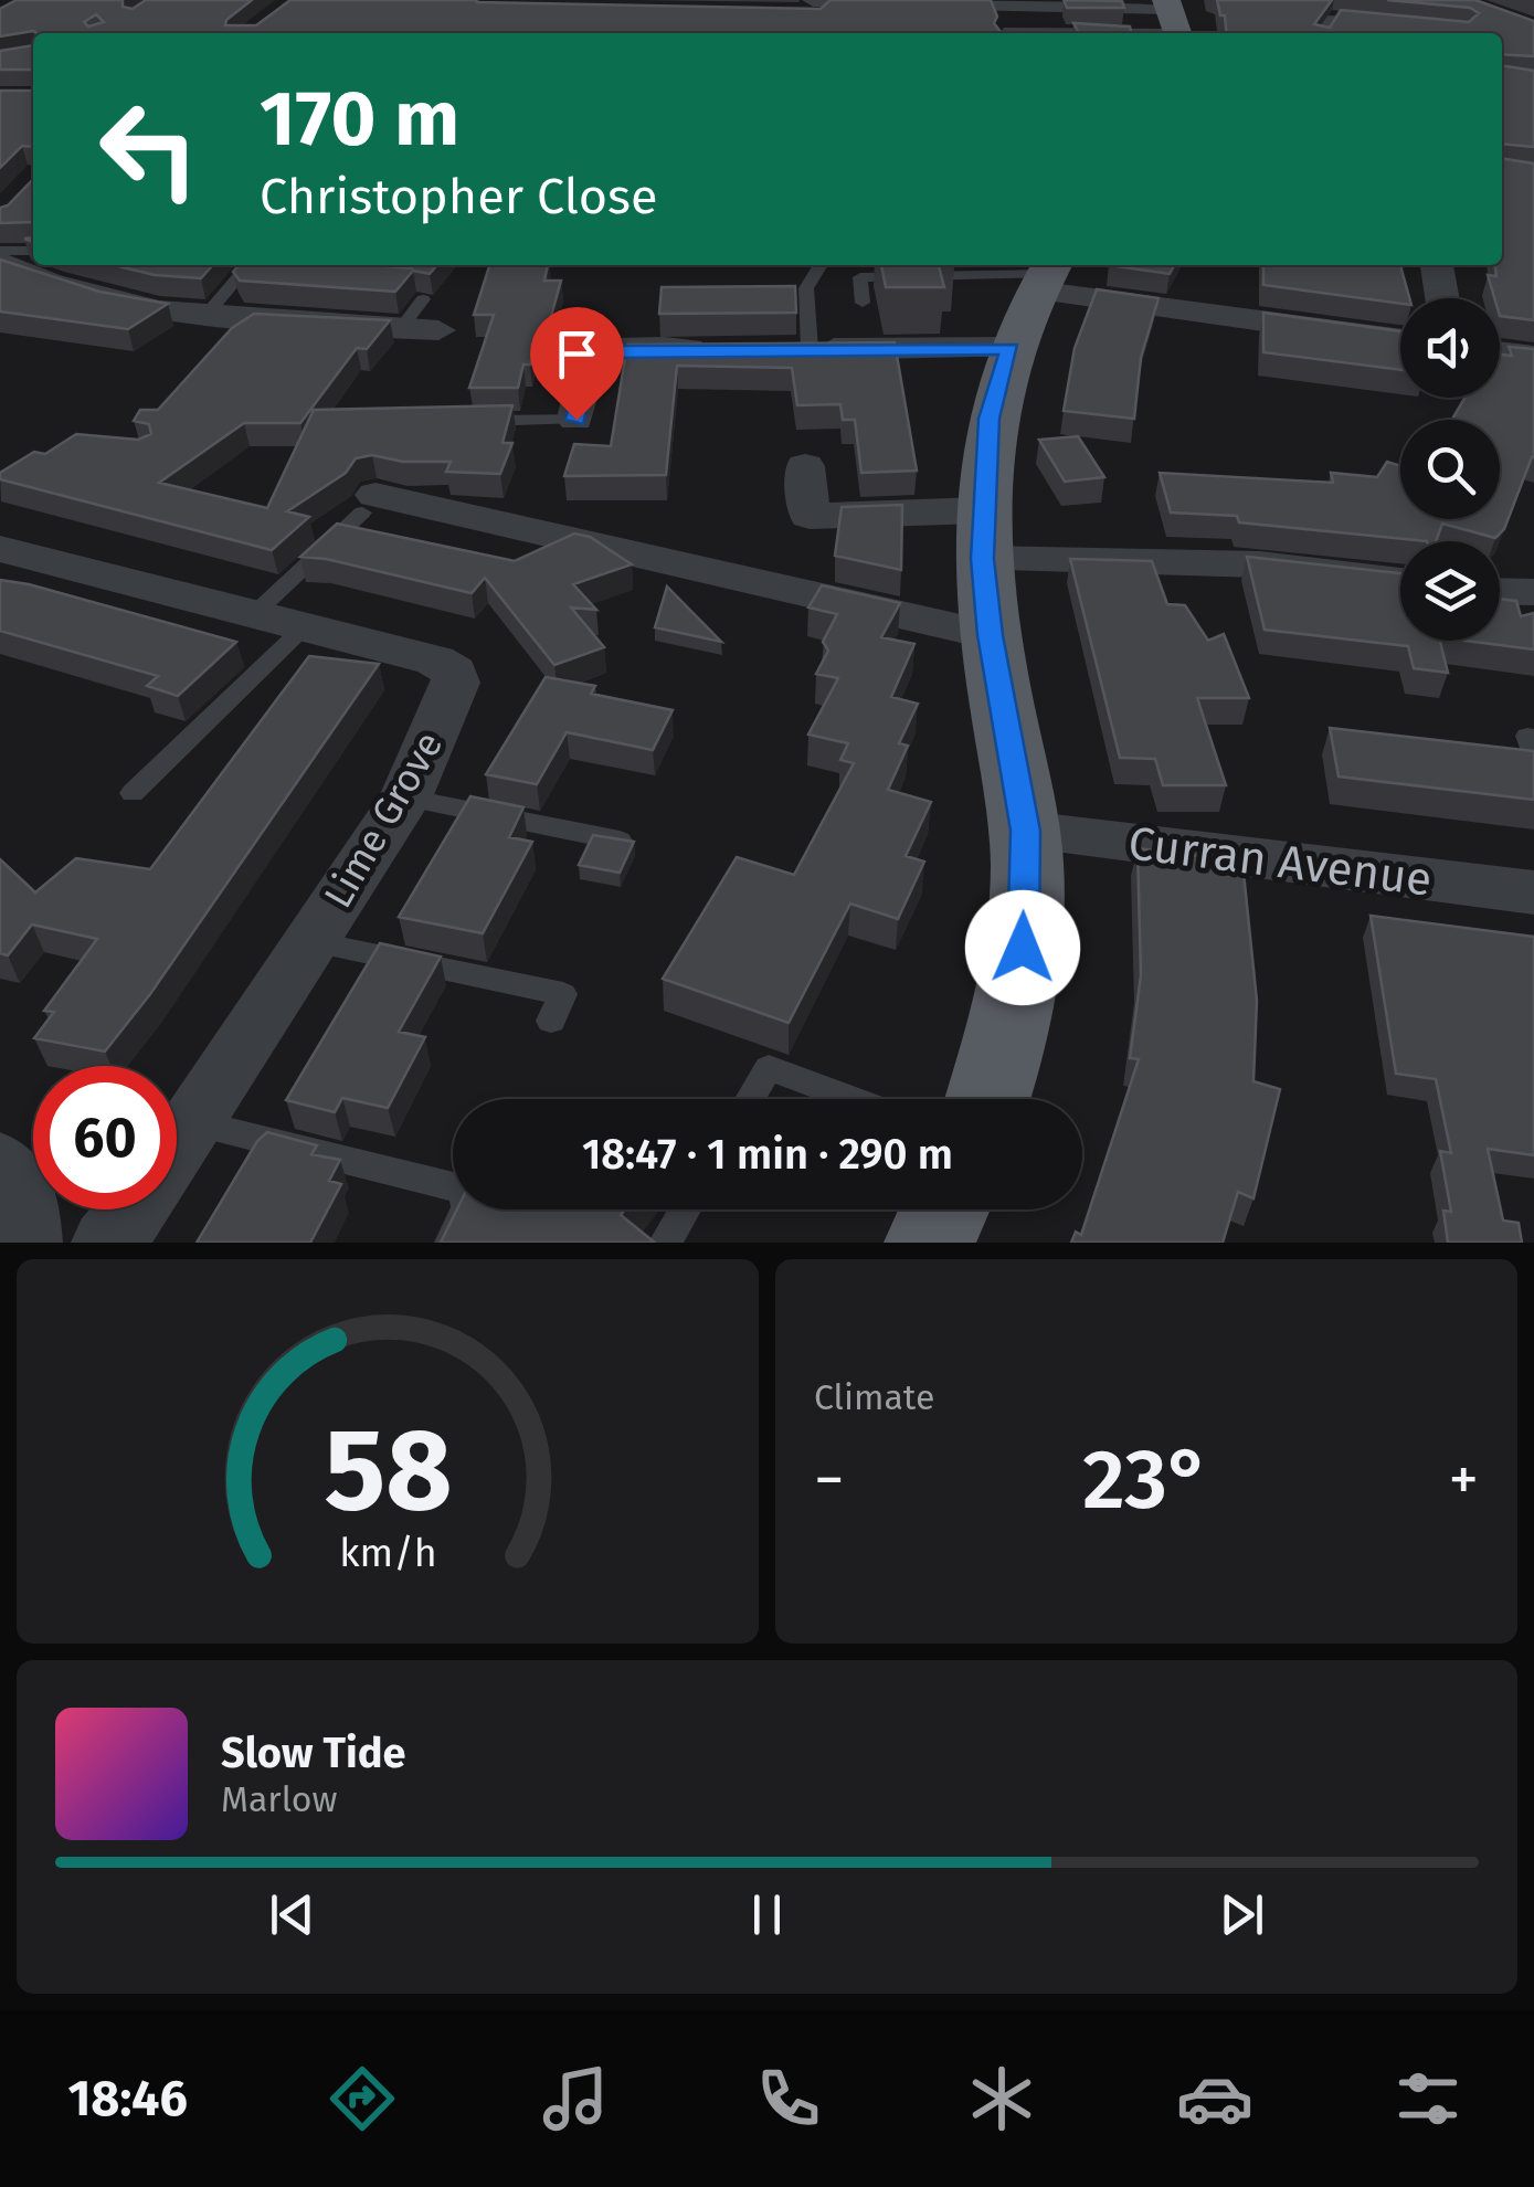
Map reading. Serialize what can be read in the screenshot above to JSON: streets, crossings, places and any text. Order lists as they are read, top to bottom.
{
  "streets": {
    "street": ["Lime Grove", "Curran Avenue"]
  },
  "page": {
    "turn": ["170 m", "Christopher Close"],
    "limit": "60",
    "trip": "18:47 · 1 min · 290 m",
    "tile": "Climate",
    "heat": ["−", "23°", "+"],
    "song": ["Slow Tide", "Marlow"],
    "tabs": "18:46",
    "gauge": ["58", "km/h"]
  }
}
